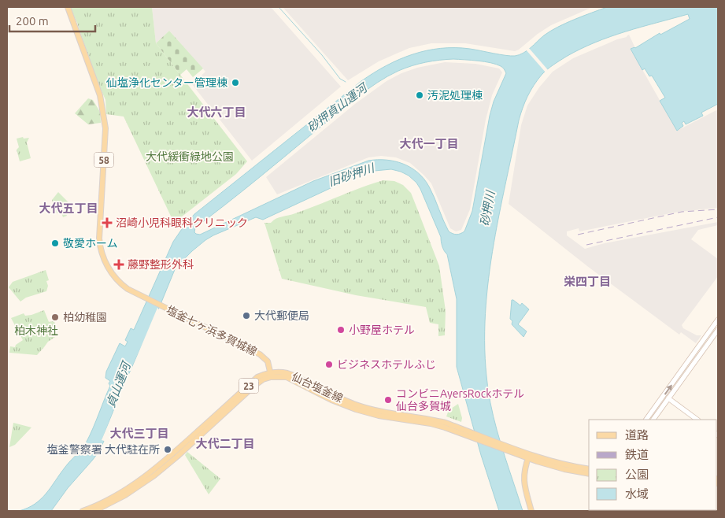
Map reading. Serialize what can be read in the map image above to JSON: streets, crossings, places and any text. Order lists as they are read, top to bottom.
{
  "streets": {
    "main road": [
      "58",
      "塩釜七ヶ浜多賀城線",
      "23",
      "仙台塩釜線"
    ]
  },
  "crossings": [
    ["塩釜七ヶ浜多賀城線", "23"],
    ["塩釜七ヶ浜多賀城線", "仙台塩釜線"],
    ["23", "仙台塩釜線"]
  ],
  "districts": [
    "大代六丁目",
    "大代一丁目",
    "大代五丁目",
    "栄四丁目",
    "大代三丁目",
    "大代二丁目"
  ],
  "water": [
    "砂押貞山運河",
    "旧砂押川",
    "砂押川",
    "貞山運河"
  ],
  "parks": ["大代緩衝緑地公園", "柏木神社"],
  "places": {
    "other": [
      "仙塩浄化センター管理棟",
      "汚泥処理棟",
      "敬愛ホーム",
      "大代郵便局",
      "柏幼稚園",
      "小野屋ホテル",
      "ビジネスホテルふじ",
      "コンビニAyersRockホテル 仙台多賀城",
      "塩釜警察署 大代駐在所"
    ],
    "health": ["沼崎小児科眼科クリニック", "藤野整形外科"]
  },
  "legend": [
    "道路",
    "鉄道",
    "公園",
    "水域"
  ],
  "scale_bar": "200 m"
}
